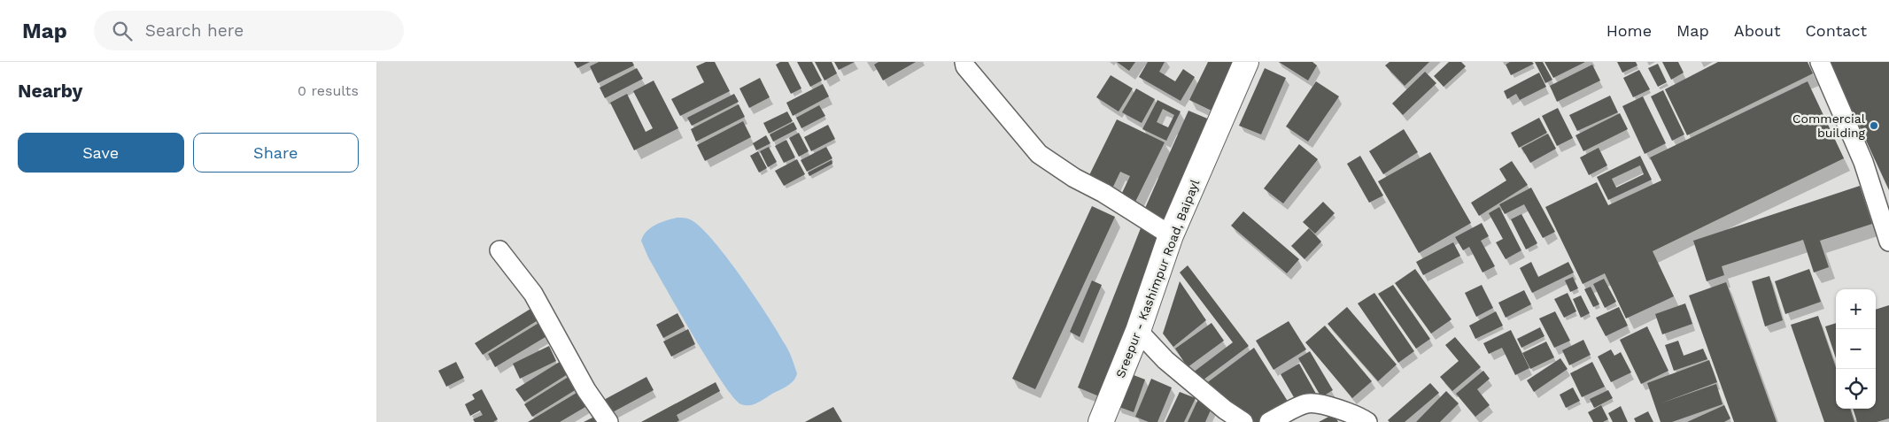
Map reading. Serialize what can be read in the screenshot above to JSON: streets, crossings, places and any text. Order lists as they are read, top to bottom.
{
  "streets": {
    "street": ["Sreepur - Kashimpur Road, Baipayl"]
  },
  "places": ["Commercial building"],
  "page": {
    "header": "Map",
    "search": "Search here",
    "nav": [
      "Home",
      "Map",
      "About",
      "Contact"
    ],
    "heading": ["Nearby", "0 results"],
    "buttons": ["Save", "Share"],
    "map_buttons": ["+", "−"]
  }
}
